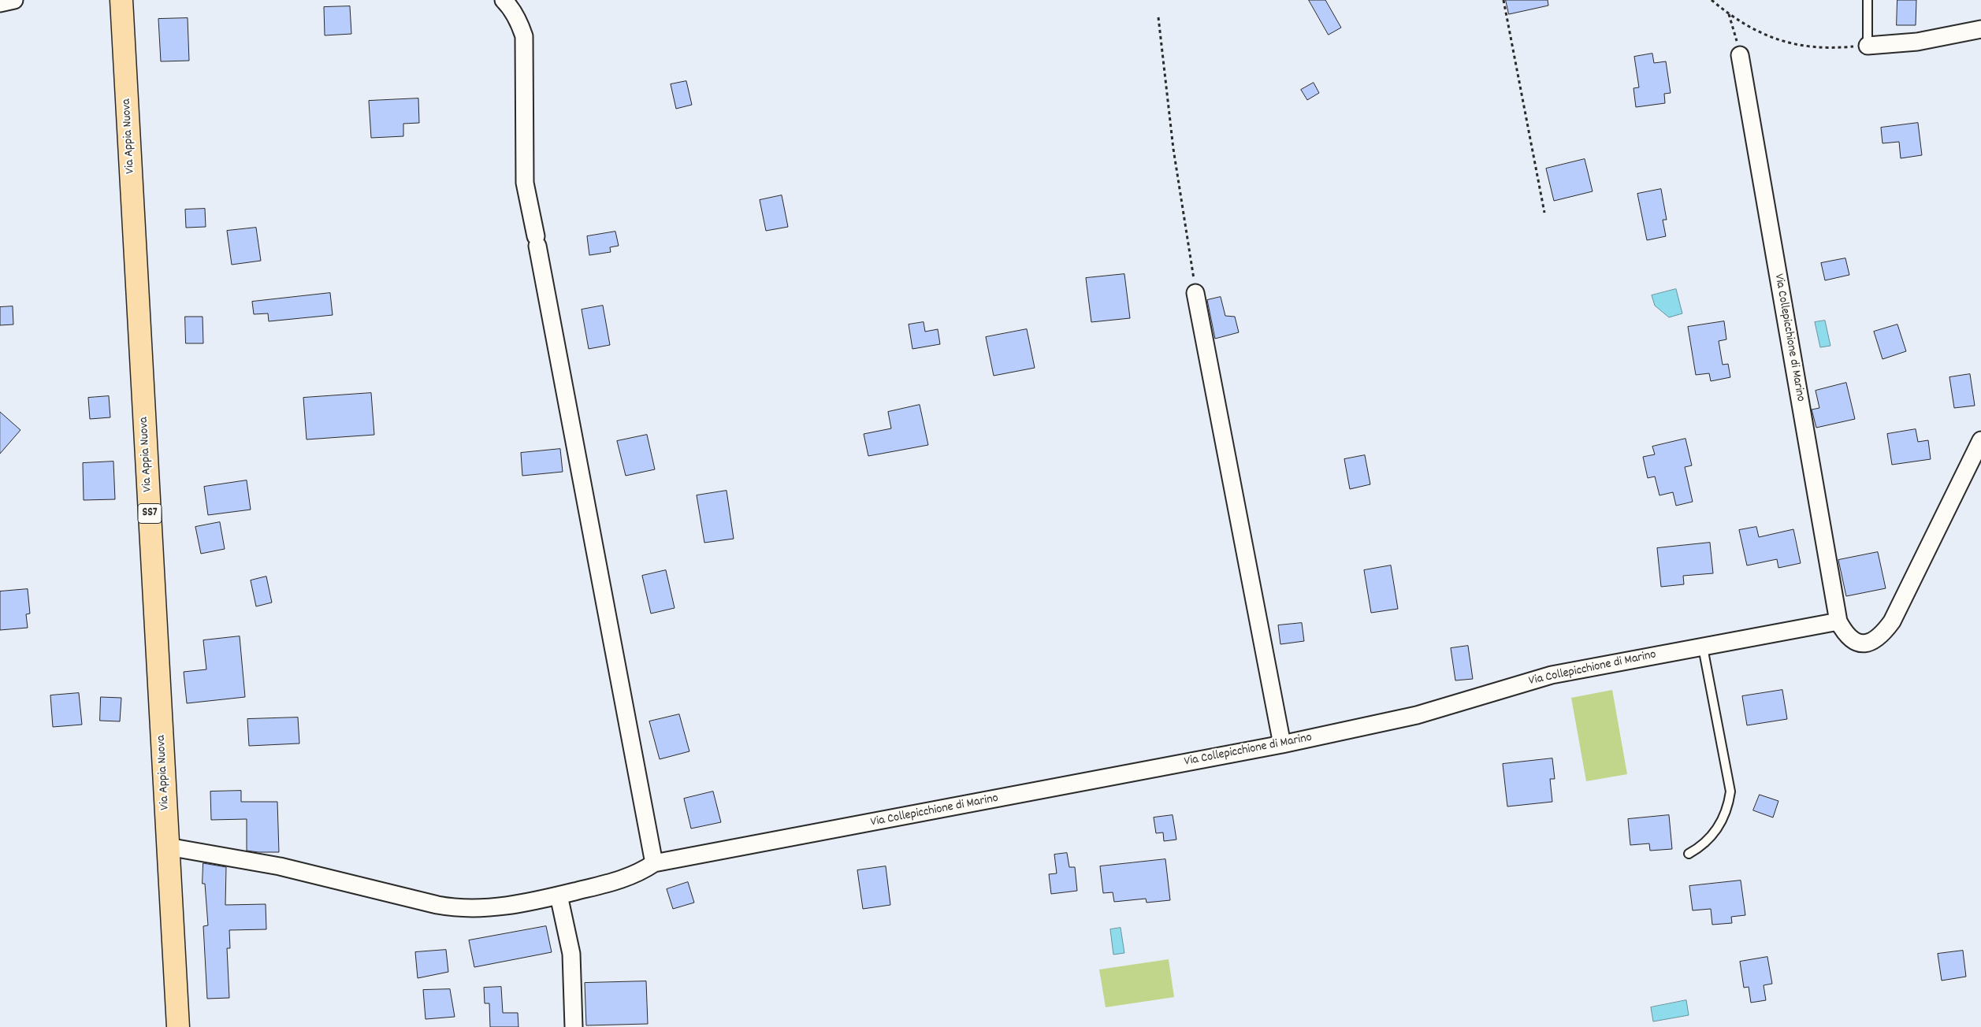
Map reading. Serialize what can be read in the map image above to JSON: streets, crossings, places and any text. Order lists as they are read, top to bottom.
{
  "streets": {
    "main road": ["Via Appia Nuova", "SS7"],
    "street": ["Via Collepicchione di Marino"]
  }
}
